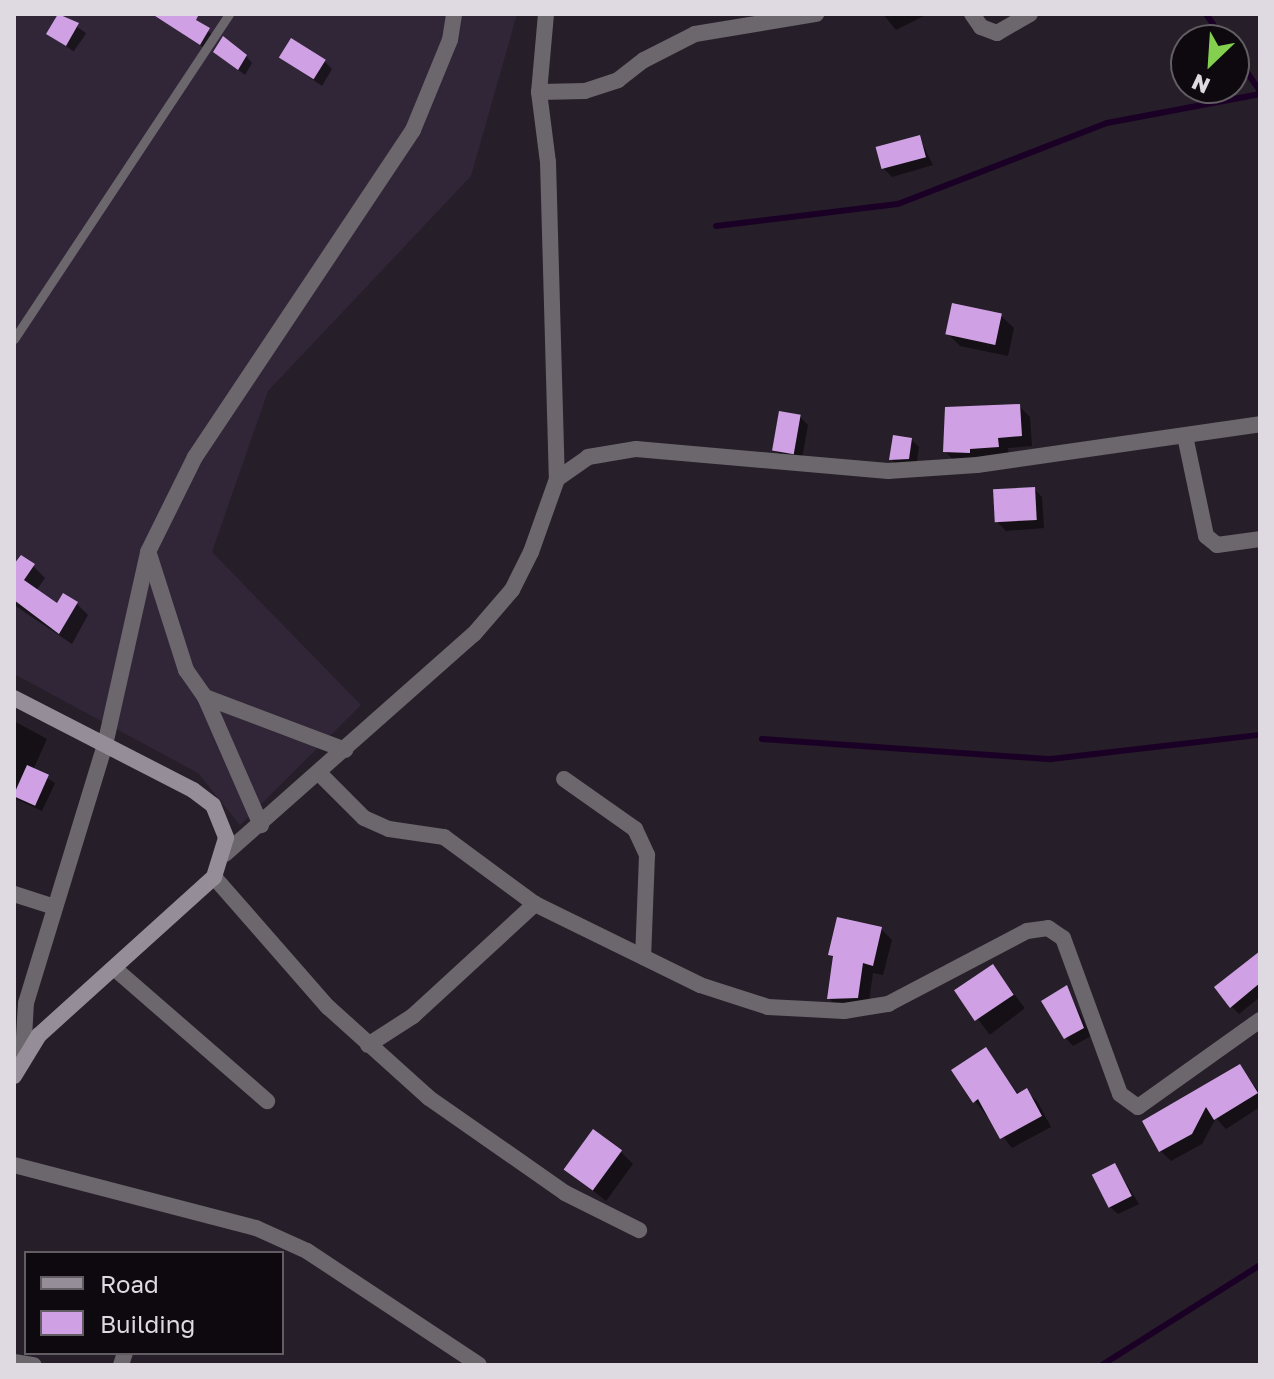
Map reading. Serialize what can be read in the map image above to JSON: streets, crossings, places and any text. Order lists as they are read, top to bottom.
{
  "legend": ["Road", "Building"],
  "north": "bottom left"
}
